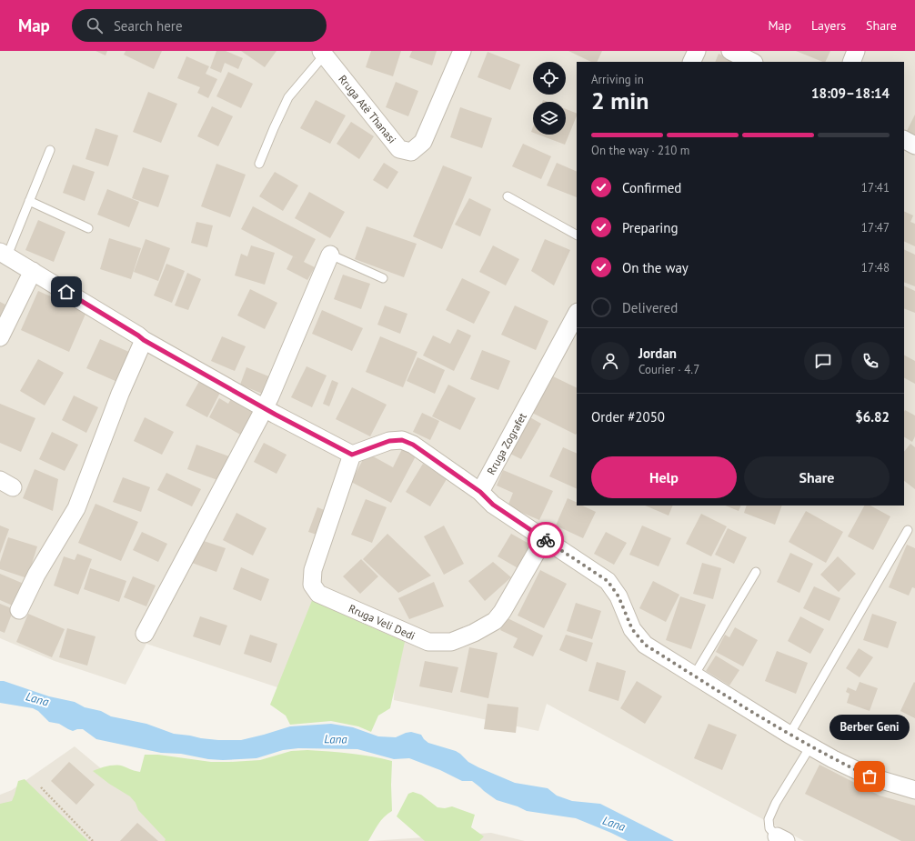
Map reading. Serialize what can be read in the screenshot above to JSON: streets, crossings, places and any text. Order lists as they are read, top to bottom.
{
  "streets": {
    "street": ["Rruga Atë Thanasi", "Rruga Zografet", "Rruga Veli Dedi"]
  },
  "water": ["Lana"],
  "places": ["Berber Geni"],
  "page": {
    "header": "Map",
    "search": "Search here",
    "nav": ["Map", "Layers", "Share"],
    "heading": ["2 min", "Arriving in", "18:09–18:14"],
    "panel": [
      "Jordan",
      "Courier · 4.7",
      "Order #2050",
      "$6.82"
    ],
    "bar": "On the way · 210 m",
    "list": [
      ["Confirmed", "17:41"],
      ["Preparing", "17:47"],
      ["On the way", "17:48"],
      "Delivered"
    ],
    "buttons": ["Help", "Share"],
    "bubble": "Berber Geni"
  }
}
